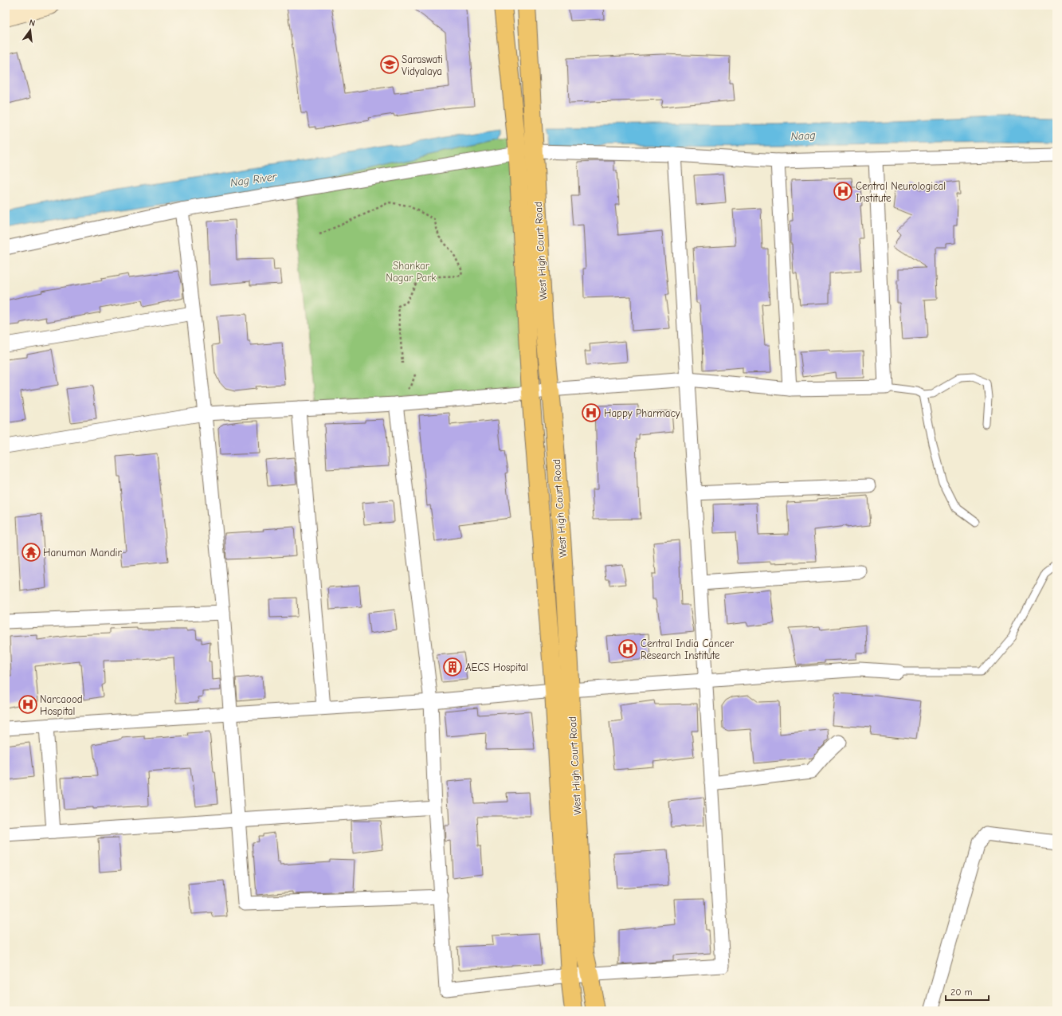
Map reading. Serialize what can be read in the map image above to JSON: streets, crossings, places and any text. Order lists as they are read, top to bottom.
{
  "streets": {
    "main road": ["West High Court Road"]
  },
  "water": ["Naag", "Nag River"],
  "parks": ["Shankar Nagar Park"],
  "places": {
    "school or university": ["Saraswati Vidyalaya"],
    "hospital": [
      "Central Neurological Institute",
      "Happy Pharmacy",
      "Central India Cancer Research Institute",
      "Narcaood Hospital"
    ],
    "temple": ["Hanuman Mandir"],
    "building": ["AECS Hospital"]
  },
  "scale_bar": "20 m",
  "north": "top"
}
